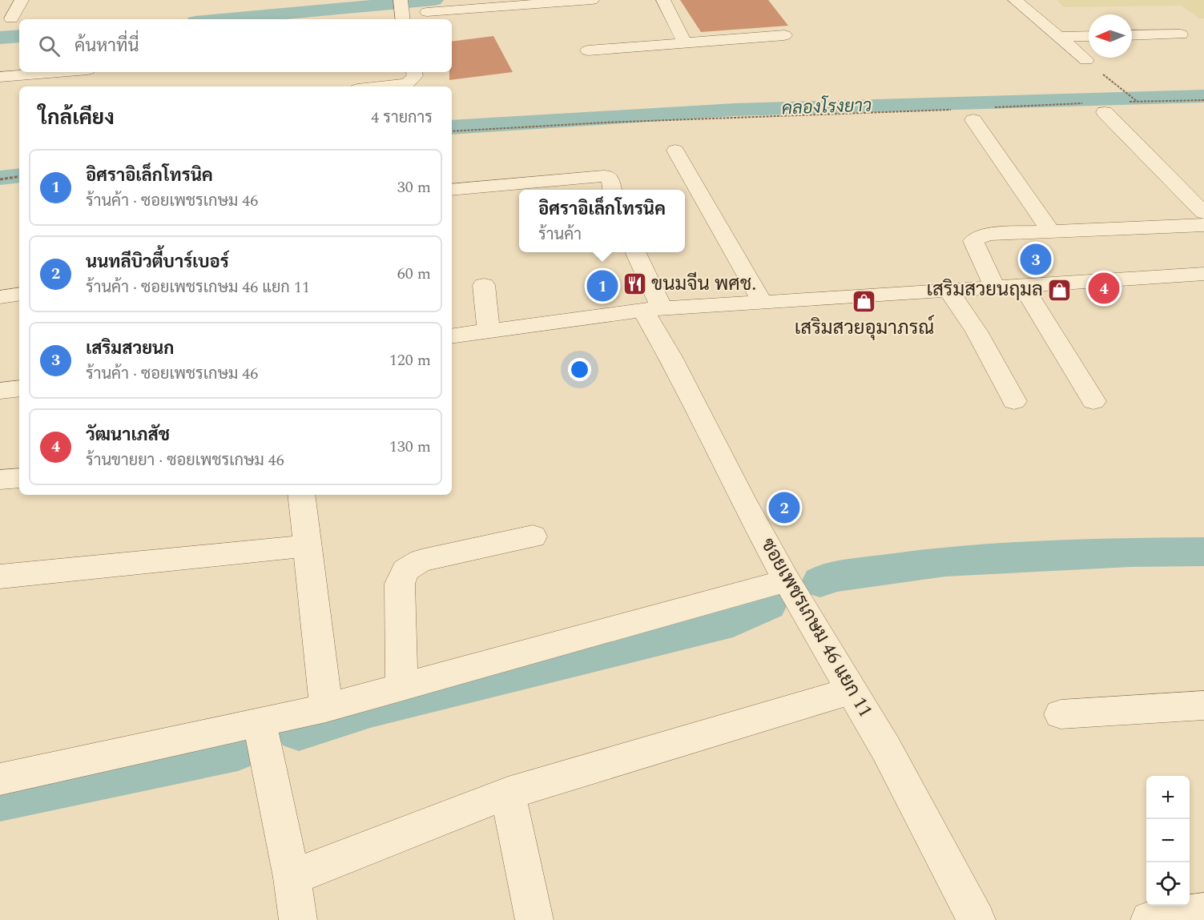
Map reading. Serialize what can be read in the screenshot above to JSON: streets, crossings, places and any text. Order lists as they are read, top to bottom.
{
  "streets": {
    "street": ["ซอยเพชรเกษม 46 แยก 11"]
  },
  "water": ["คลองโรงยาว"],
  "places": {
    "restaurant": ["ขนมจีน พศช."],
    "shop": ["เสริมสวยนฤมล", "เสริมสวยอุมาภรณ์"]
  },
  "north": "left",
  "page": {
    "search": "ค้นหาที่นี่",
    "heading": ["ใกล้เคียง", "4 รายการ"],
    "list": [
      {
        "mark": "1",
        "name": "อิศราอิเล็กโทรนิค",
        "note": "ร้านค้า · ซอยเพชรเกษม 46",
        "value": "30 m"
      },
      {
        "mark": "2",
        "name": "นนทลีบิวตี้บาร์เบอร์",
        "note": "ร้านค้า · ซอยเพชรเกษม 46 แยก 11",
        "value": "60 m"
      },
      {
        "mark": "3",
        "name": "เสริมสวยนก",
        "note": "ร้านค้า · ซอยเพชรเกษม 46",
        "value": "120 m"
      },
      {
        "mark": "4",
        "name": "วัฒนาเภสัช",
        "note": "ร้านขายยา · ซอยเพชรเกษม 46",
        "value": "130 m"
      }
    ],
    "popup": ["อิศราอิเล็กโทรนิค", "ร้านค้า"],
    "pins": [
      "3",
      "1",
      "4",
      "2"
    ],
    "map_buttons": ["+", "−"]
  }
}
